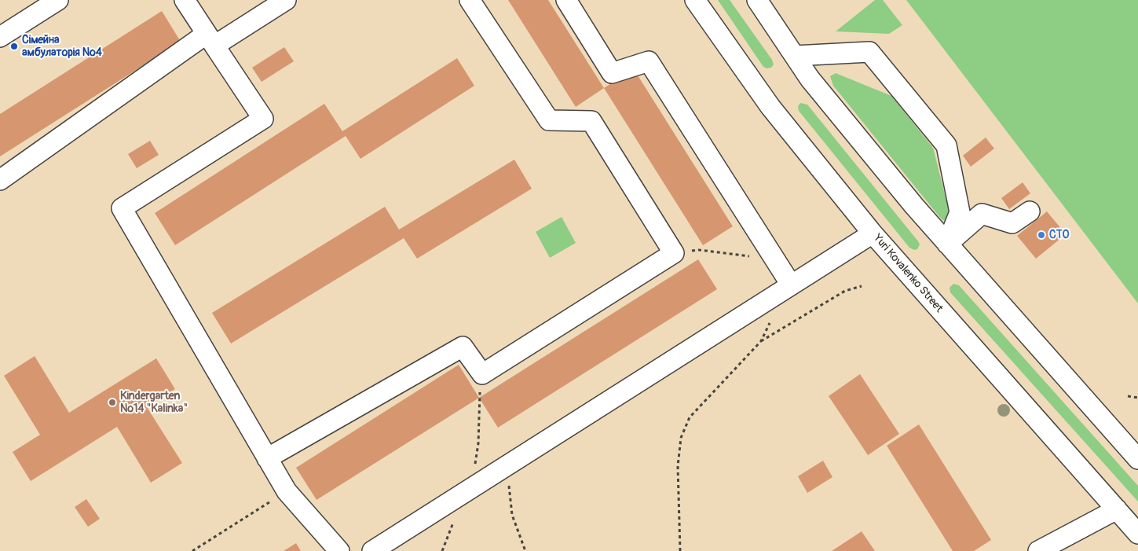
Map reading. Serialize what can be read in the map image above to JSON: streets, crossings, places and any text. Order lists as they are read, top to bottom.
{
  "streets": {
    "street": ["Yuri Kovalenko Street"]
  },
  "places": ["Сімейна амбулаторія №4", "СТО", "Kindergarten №14 \"Kalinka\""]
}
